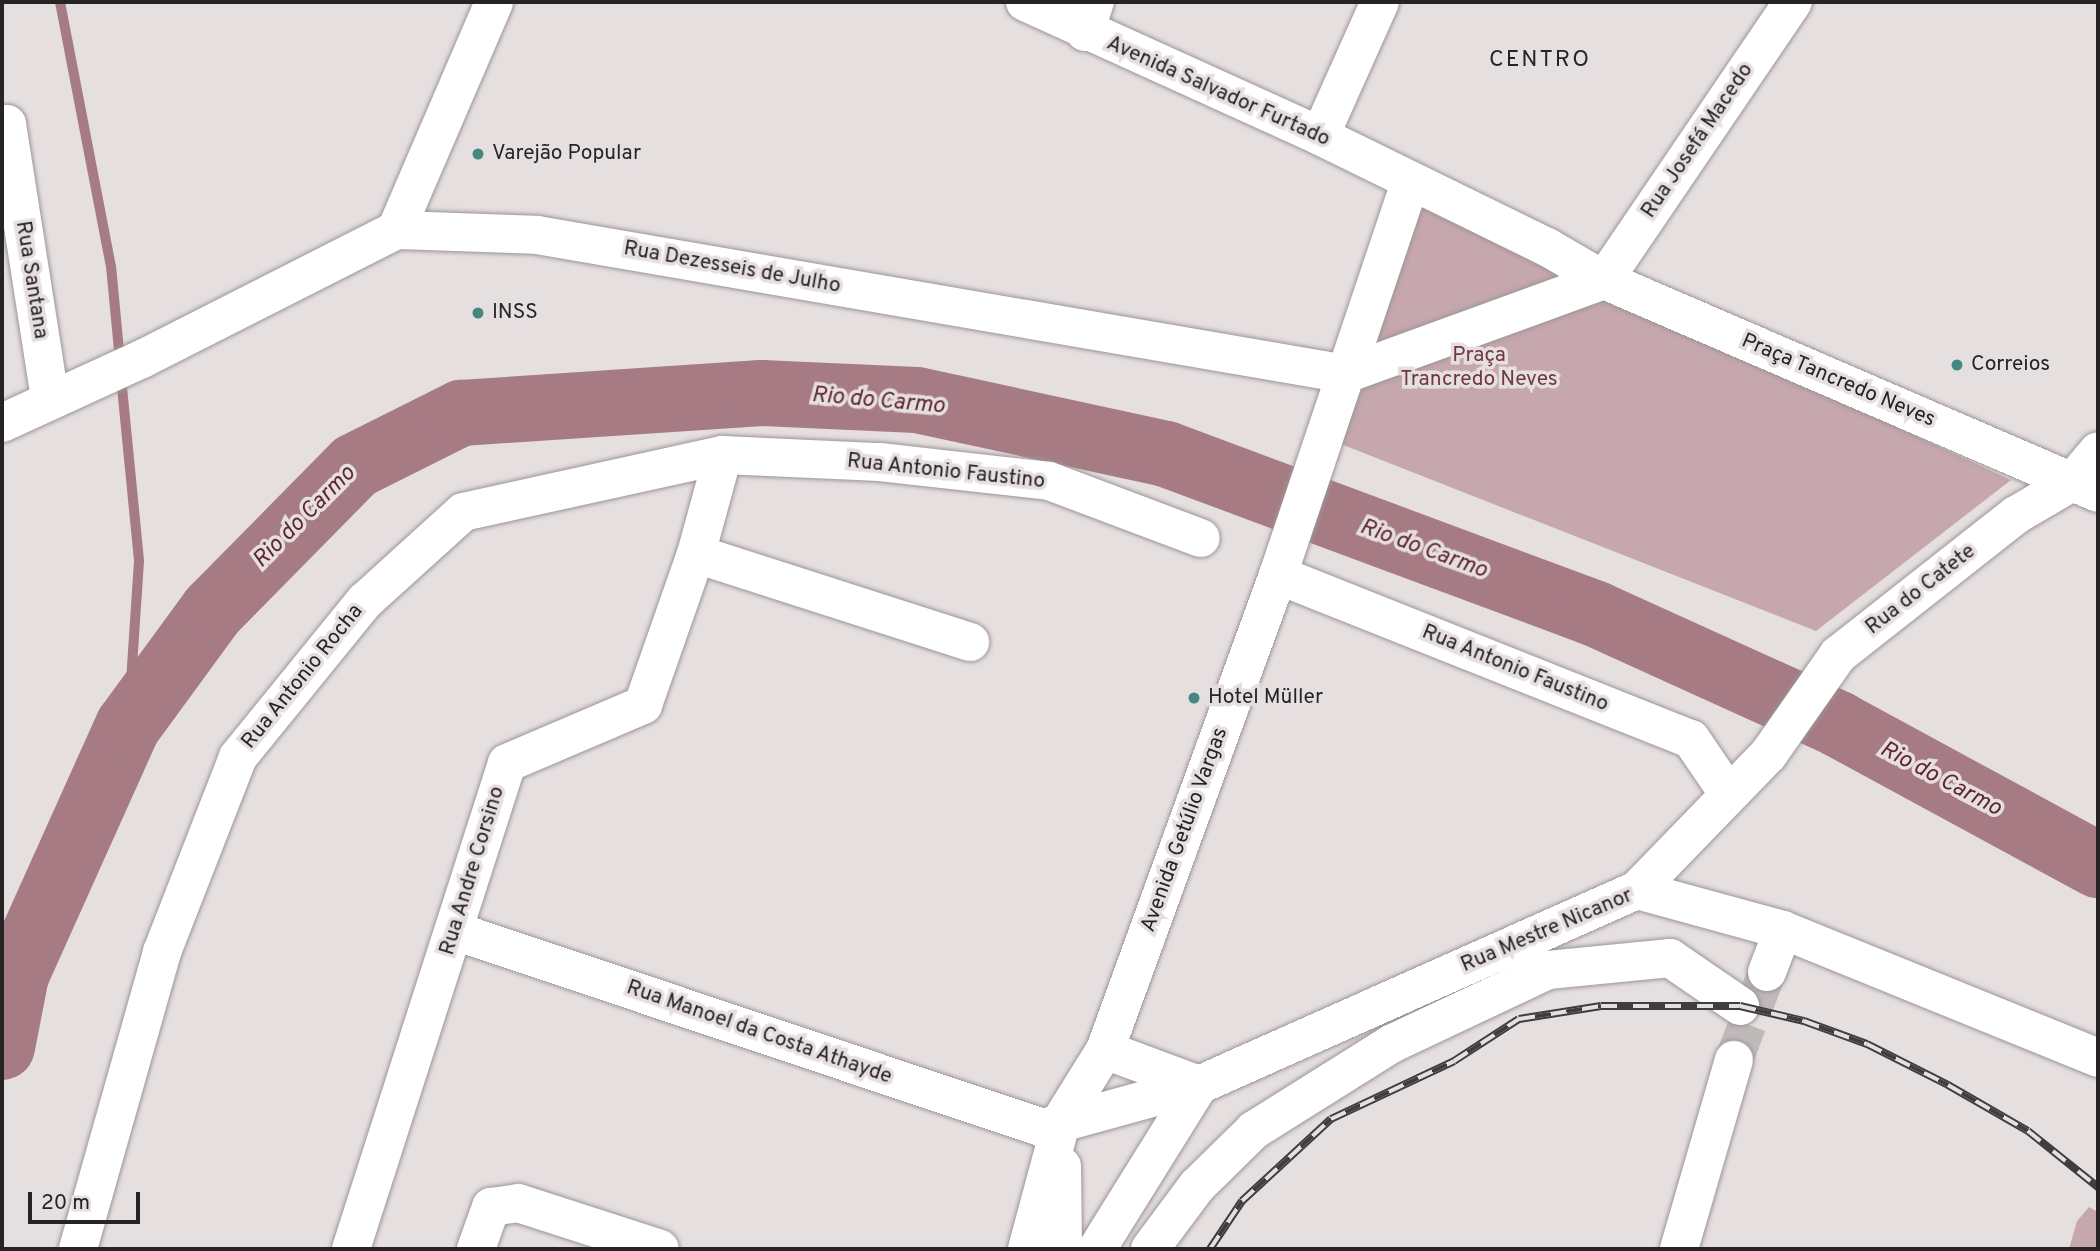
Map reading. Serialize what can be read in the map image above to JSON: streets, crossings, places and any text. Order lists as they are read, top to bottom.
{
  "streets": {
    "street": [
      "Avenida Salvador Furtado",
      "Rua Josefá Macedo",
      "Rua Dezesseis de Julho",
      "Rua Santana",
      "Praça Tancredo Neves",
      "Rua Antonio Faustino",
      "Rua do Catete",
      "Rua Antonio Rocha",
      "Avenida Getúlio Vargas",
      "Rua Andre Corsino",
      "Rua Mestre Nicanor",
      "Rua Manoel da Costa Athayde"
    ]
  },
  "crossings": [
    ["Avenida Salvador Furtado", "Praça Tancredo Neves"],
    ["Rua Josefá Macedo", "Praça Tancredo Neves"],
    ["Rua Dezesseis de Julho", "Rua Santana"],
    ["Rua Dezesseis de Julho", "Avenida Getúlio Vargas"],
    ["Praça Tancredo Neves", "Rua do Catete"],
    ["Rua Antonio Faustino", "Rua do Catete"],
    ["Rua Antonio Faustino", "Rua Antonio Rocha"],
    ["Rua Antonio Faustino", "Avenida Getúlio Vargas"],
    ["Rua Antonio Faustino", "Rua Andre Corsino"],
    ["Rua do Catete", "Rua Mestre Nicanor"],
    ["Rua Antonio Rocha", "Rua Andre Corsino"],
    ["Avenida Getúlio Vargas", "Rua Mestre Nicanor"],
    ["Avenida Getúlio Vargas", "Rua Manoel da Costa Athayde"],
    ["Rua Andre Corsino", "Rua Manoel da Costa Athayde"],
    ["Rua Mestre Nicanor", "Rua Manoel da Costa Athayde"]
  ],
  "districts": ["CENTRO"],
  "water": ["Rio do Carmo"],
  "parks": ["Praça Trancredo Neves"],
  "places": [
    "Varejão Popular",
    "INSS",
    "Correios",
    "Hotel Müller"
  ],
  "scale_bar": "20 m"
}
